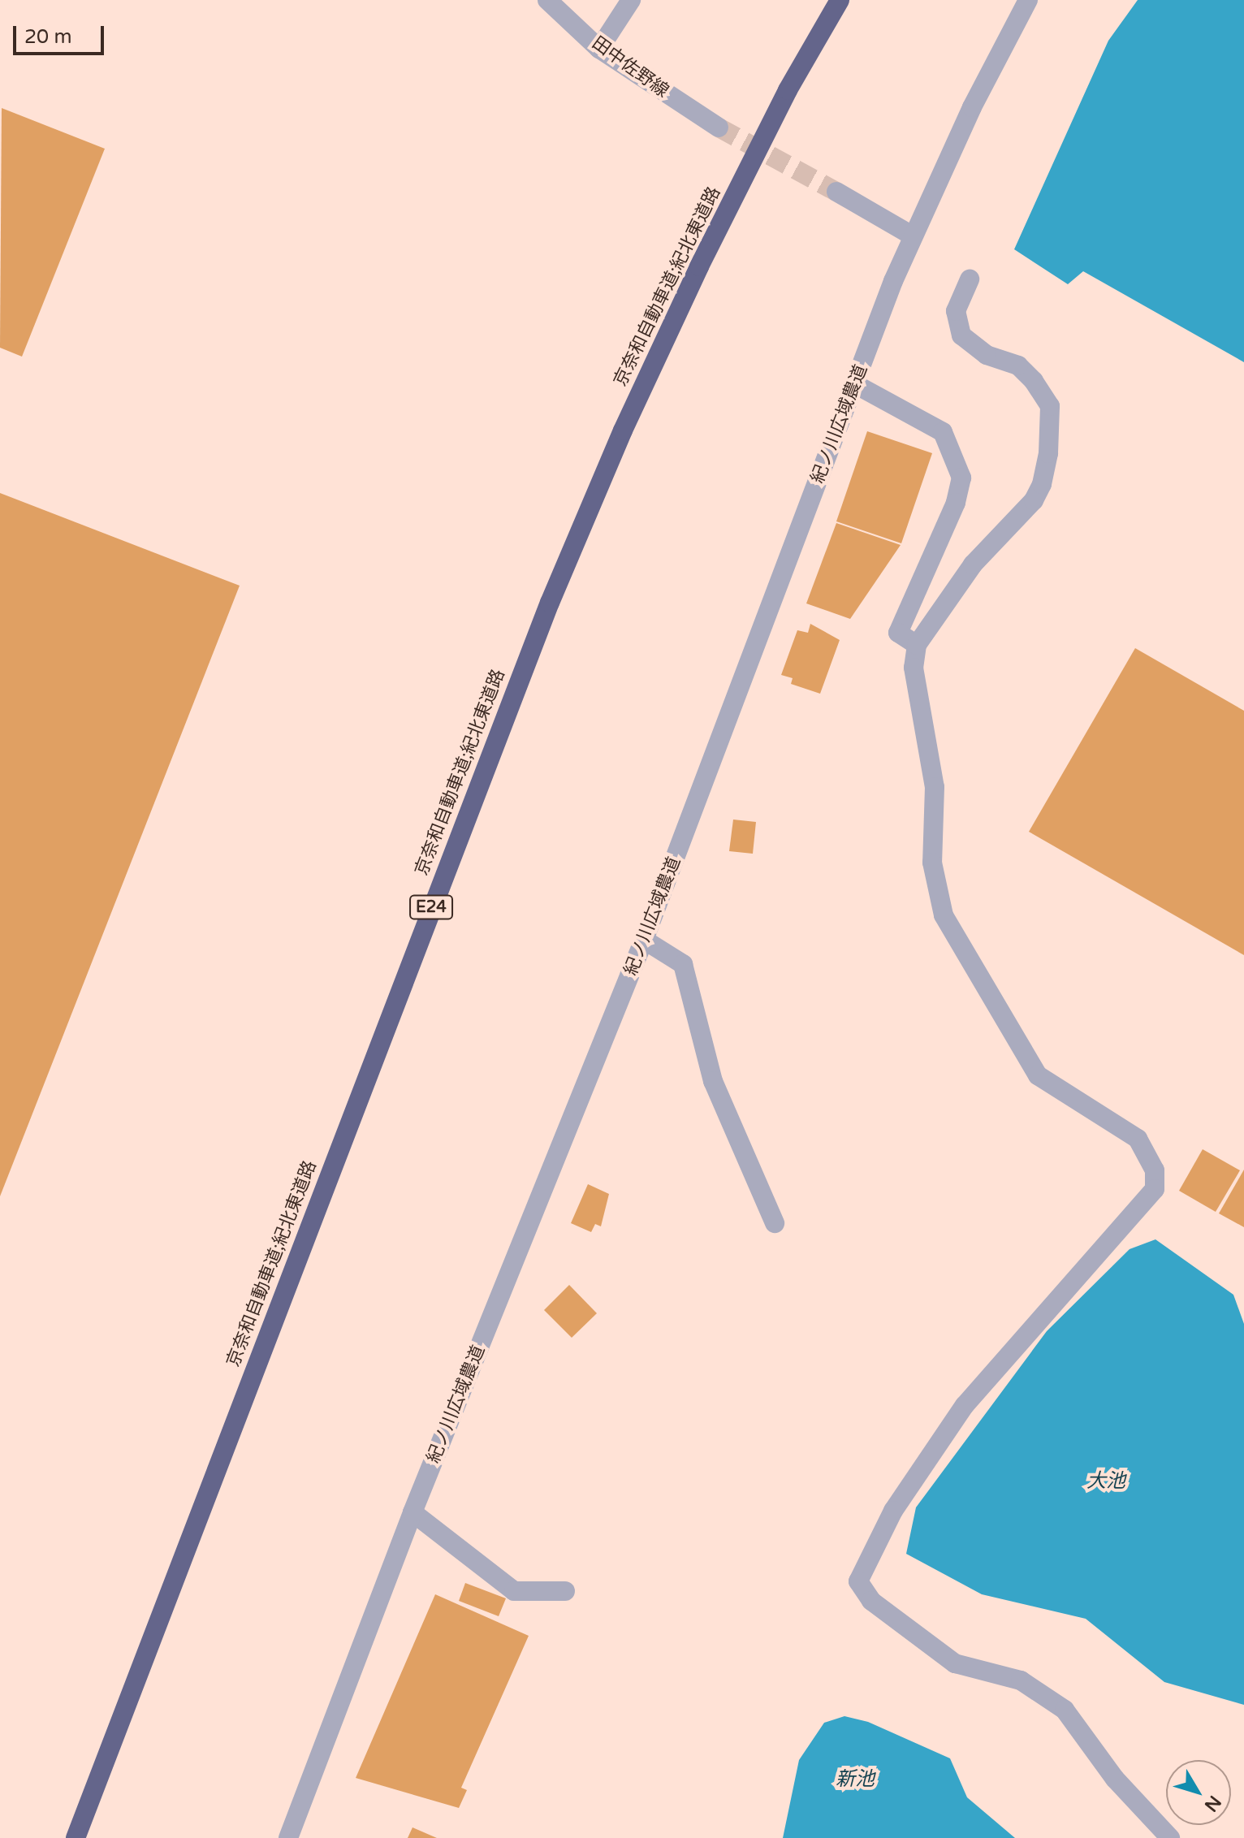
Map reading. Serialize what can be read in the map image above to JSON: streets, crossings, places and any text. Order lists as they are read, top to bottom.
{
  "streets": {
    "highway": ["京奈和自動車道;紀北東道路", "E24"],
    "street": ["田中佐野線", "紀ノ川広域農道"]
  },
  "water": ["大池", "新池"],
  "scale_bar": "20 m",
  "north": "bottom right"
}
